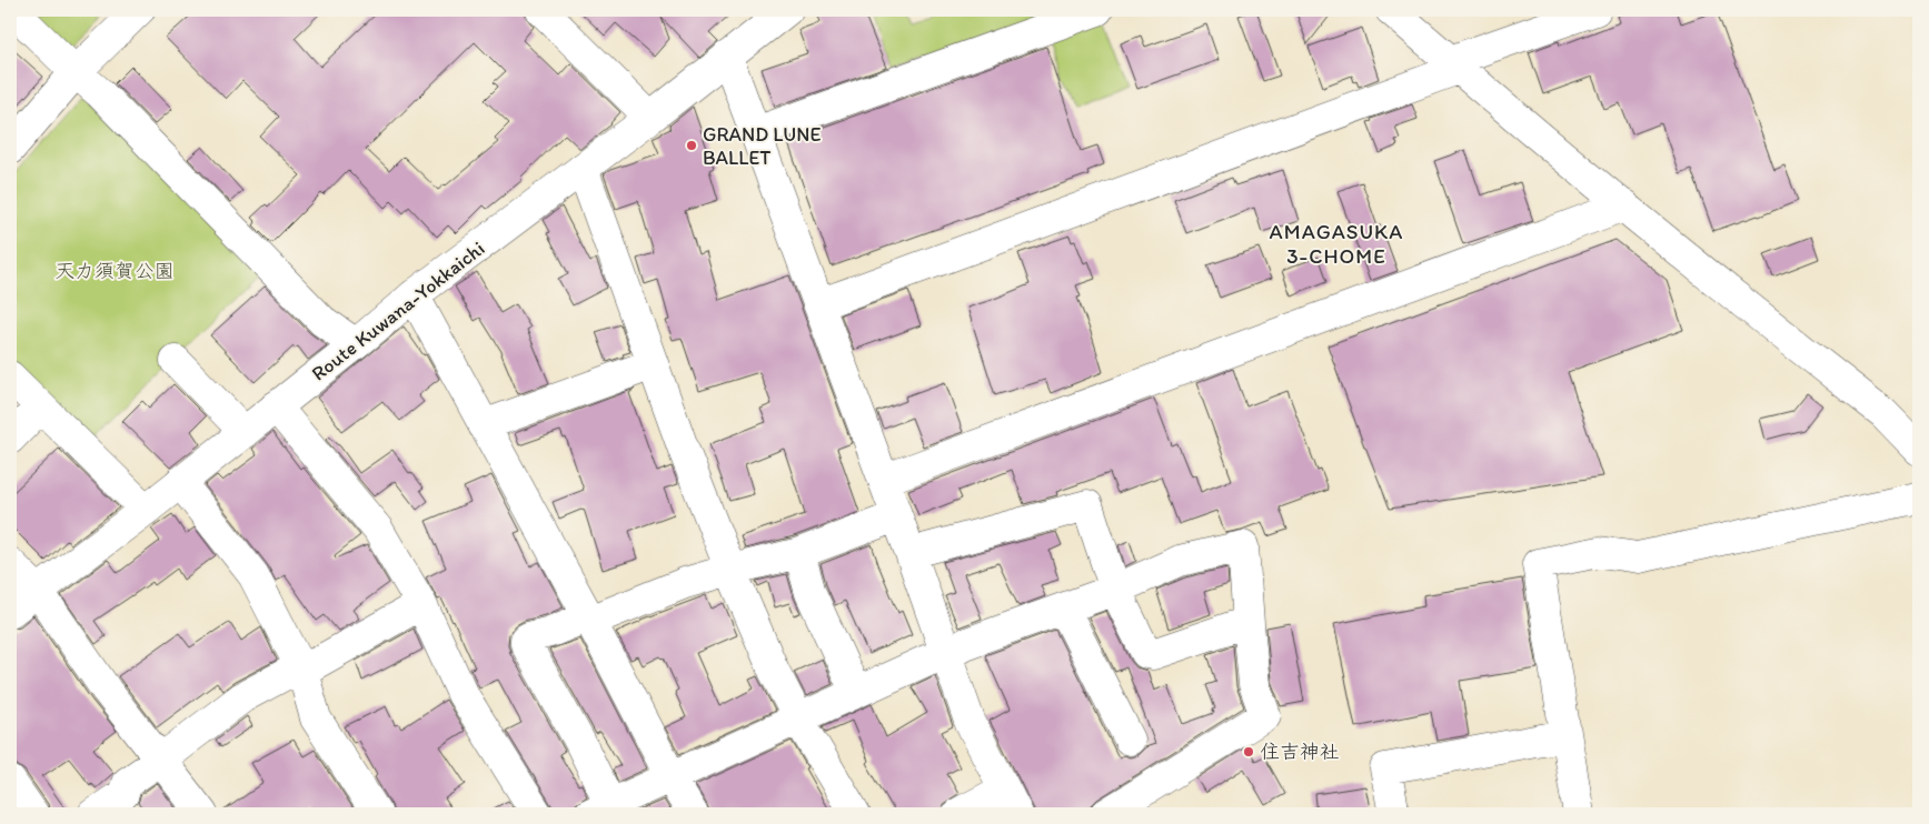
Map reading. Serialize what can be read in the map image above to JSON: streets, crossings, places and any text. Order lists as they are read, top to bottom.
{
  "streets": {
    "street": ["Route Kuwana-Yokkaichi"]
  },
  "districts": ["AMAGASUKA 3-CHOME"],
  "parks": ["天カ須賀公園"],
  "places": ["GRAND LUNE BALLET", "住吉神社"]
}
